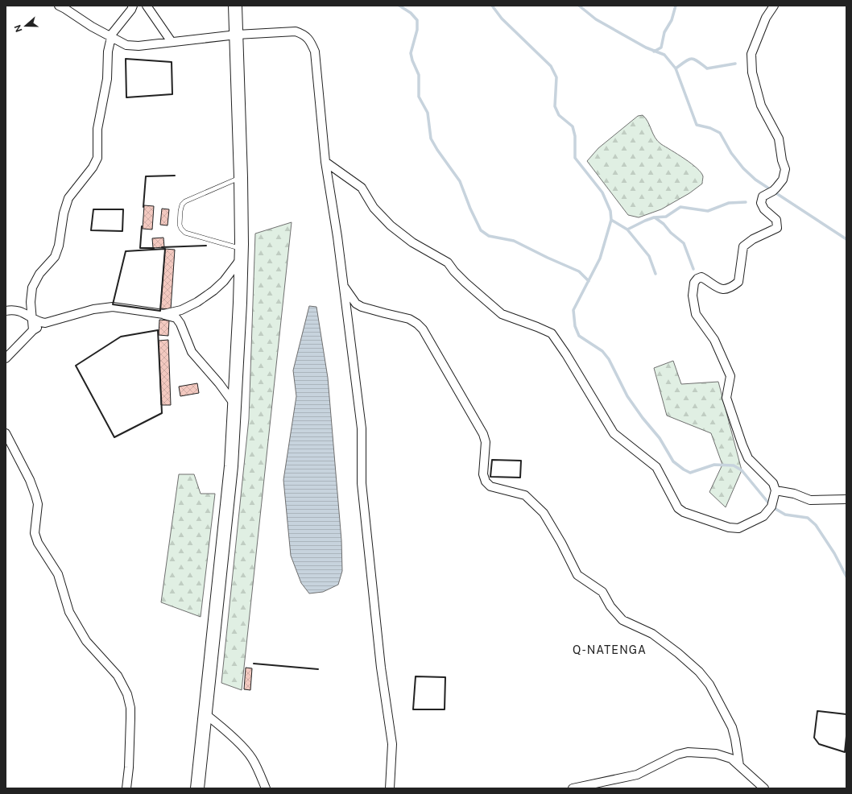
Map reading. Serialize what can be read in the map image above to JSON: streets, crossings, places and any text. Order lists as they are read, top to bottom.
{
  "districts": ["Q-NATENGA"],
  "north": "left"
}
